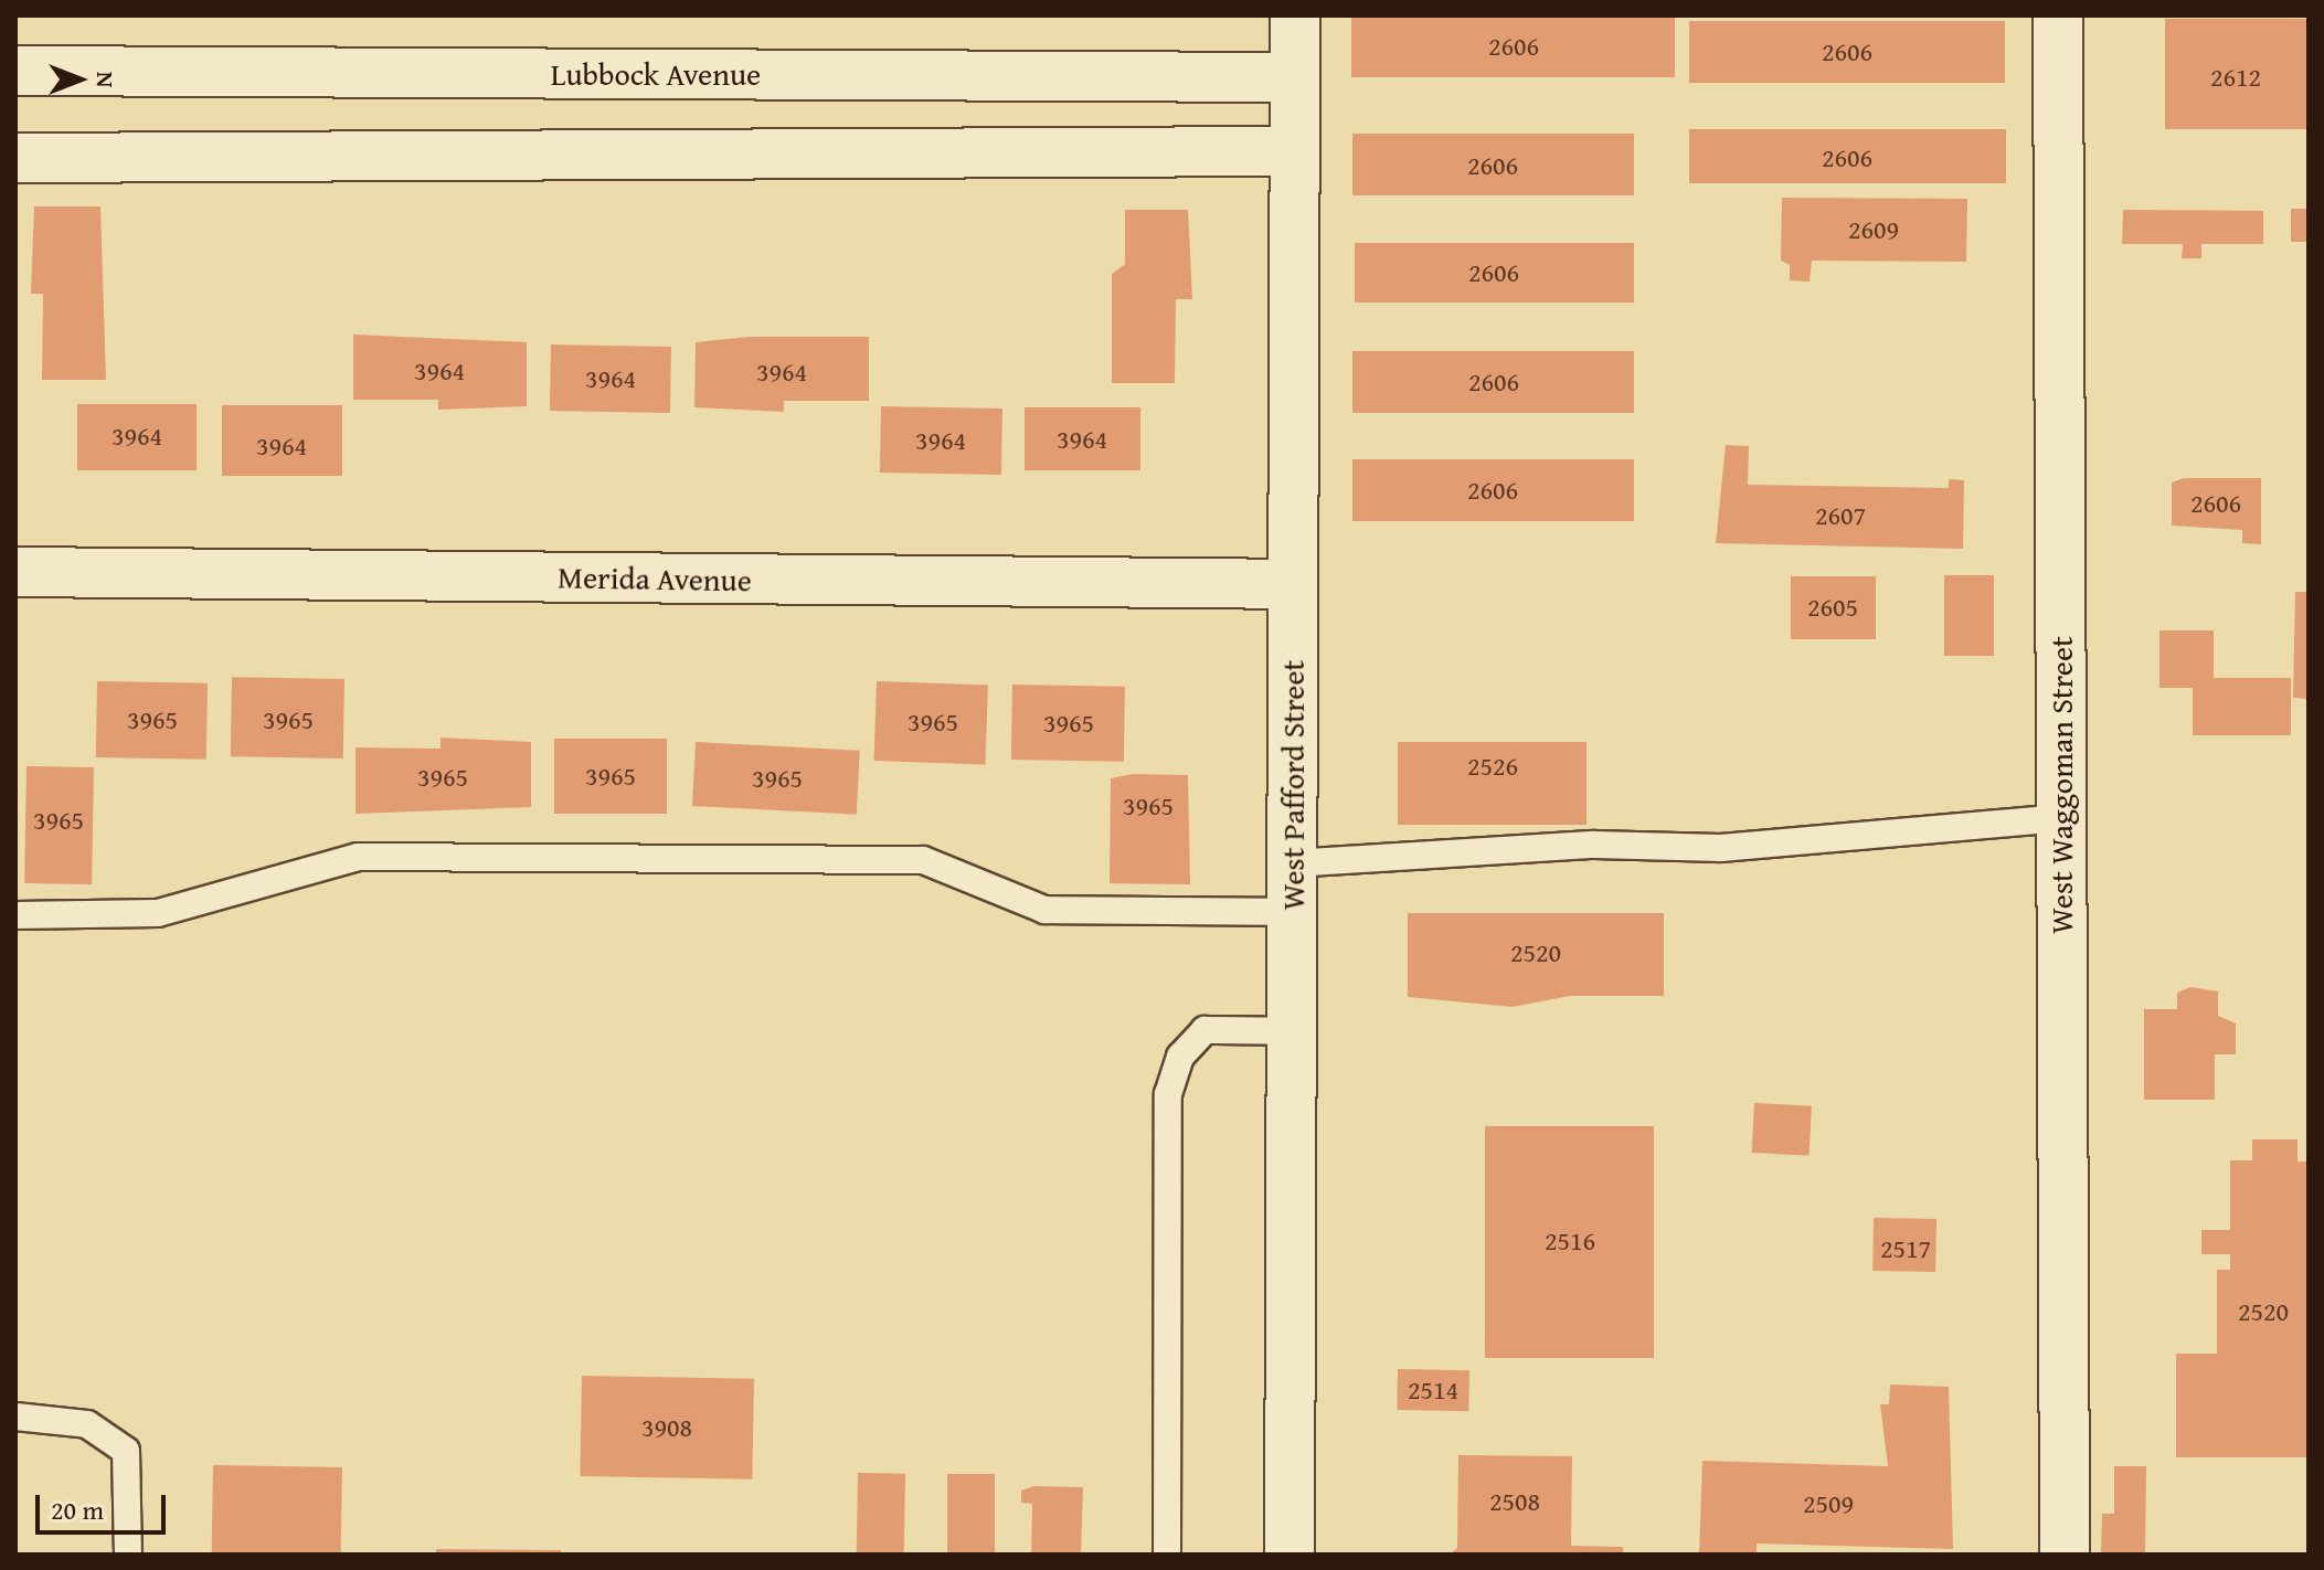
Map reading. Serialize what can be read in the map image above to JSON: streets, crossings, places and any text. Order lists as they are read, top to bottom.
{
  "streets": {
    "street": [
      "Lubbock Avenue",
      "Merida Avenue",
      "West Pafford Street",
      "West Waggoman Street"
    ]
  },
  "crossings": [
    ["Lubbock Avenue", "West Pafford Street"],
    ["Merida Avenue", "West Pafford Street"]
  ],
  "house_numbers": [
    "2606",
    "2606",
    "2612",
    "2606",
    "2606",
    "2609",
    "2606",
    "3964",
    "3964",
    "3964",
    "2606",
    "3964",
    "3964",
    "3964",
    "3964",
    "2606",
    "2606",
    "2607",
    "2605",
    "3965",
    "3965",
    "3965",
    "3965",
    "2526",
    "3965",
    "3965",
    "3965",
    "3965",
    "3965",
    "2520",
    "2516",
    "2517",
    "2520",
    "2514",
    "3908",
    "2508",
    "2509"
  ],
  "scale_bar": "20 m",
  "north": "right"
}
